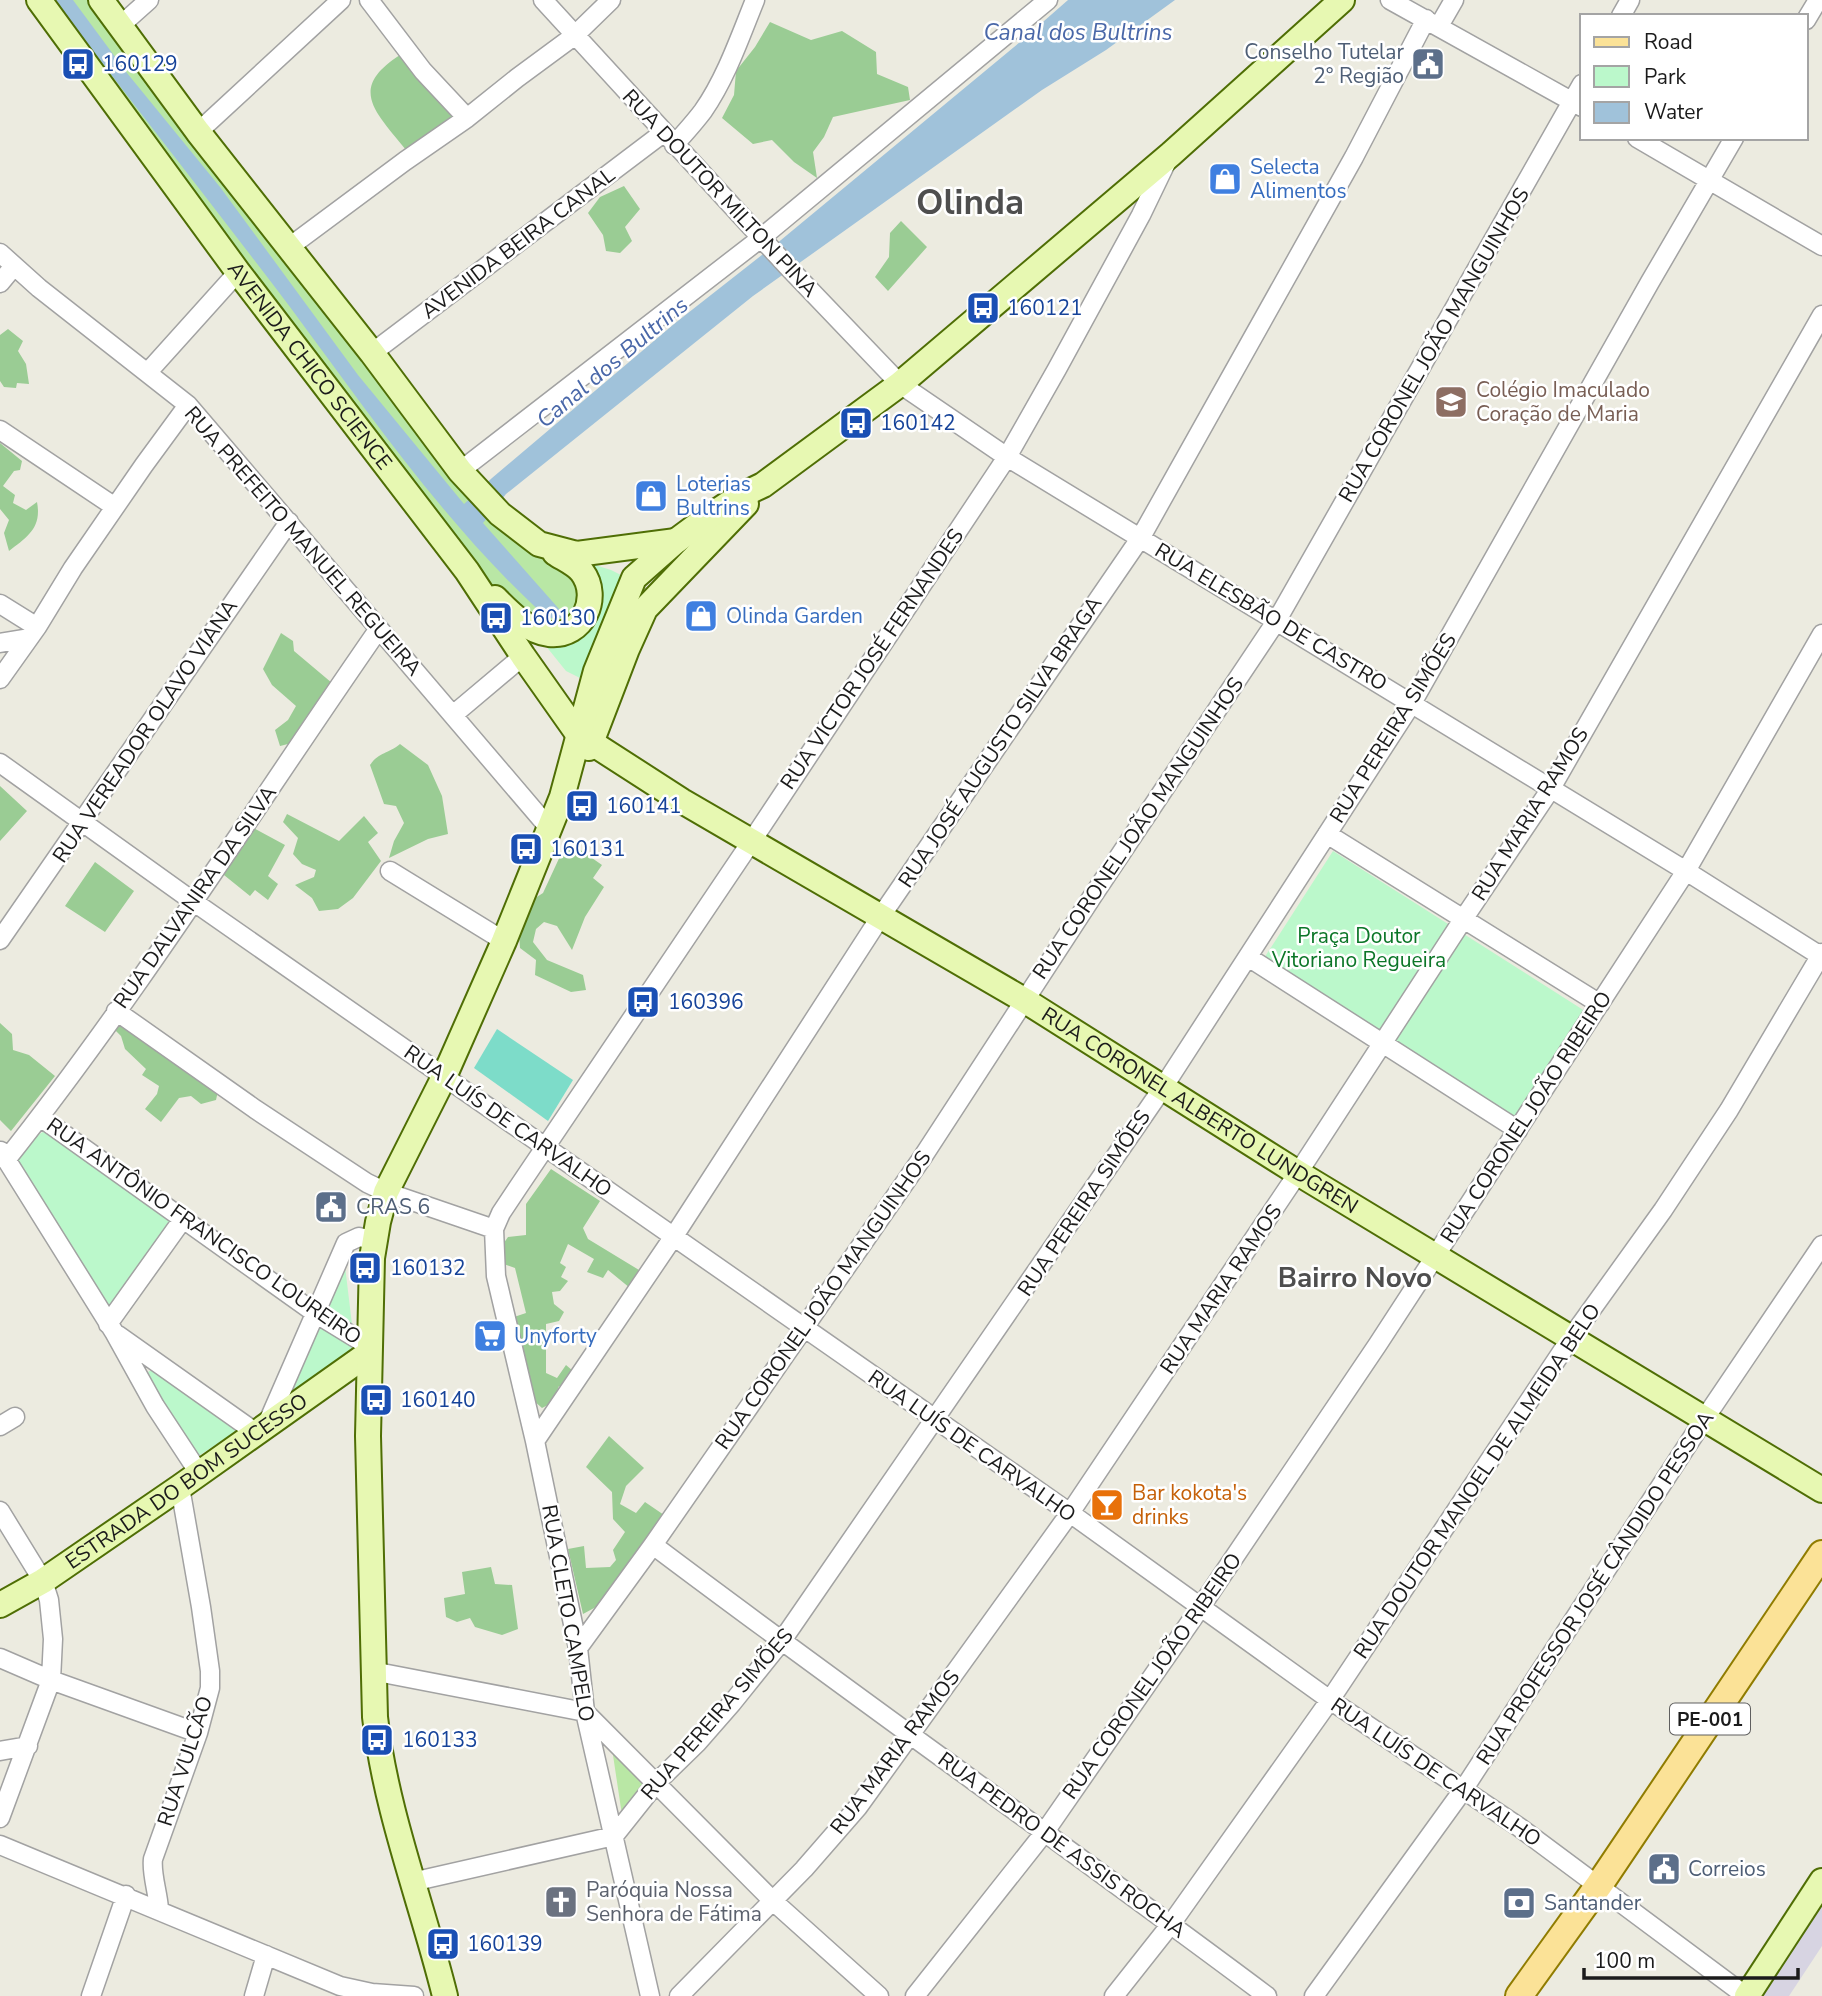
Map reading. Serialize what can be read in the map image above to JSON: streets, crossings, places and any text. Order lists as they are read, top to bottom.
{
  "streets": {
    "main road": [
      "AVENIDA CHICO SCIENCE",
      "RUA CORONEL ALBERTO LUNDGREN",
      "ESTRADA DO BOM SUCESSO",
      "PE-001"
    ],
    "street": [
      "RUA DOUTOR MILTON PINA",
      "AVENIDA BEIRA CANAL",
      "RUA CORONEL JOÃO MANGUINHOS",
      "RUA PREFEITO MANUEL REGUEIRA",
      "RUA ELESBÃO DE CASTRO",
      "RUA VICTOR JOSÉ FERNANDES",
      "RUA PEREIRA SIMÕES",
      "RUA VEREADOR OLAVO VIANA",
      "RUA JOSÉ AUGUSTO SILVA BRAGA",
      "RUA MARIA RAMOS",
      "RUA DALVANIRA DA SILVA",
      "RUA CORONEL JOÃO RIBEIRO",
      "RUA LUÍS DE CARVALHO",
      "RUA ANTÔNIO FRANCISCO LOUREIRO",
      "RUA DOUTOR MANOEL DE ALMEIDA BELO",
      "RUA PROFESSOR JOSÉ CÂNDIDO PESSOA",
      "RUA CLETO CAMPELO",
      "RUA VULCÃO",
      "RUA PEDRO DE ASSIS ROCHA"
    ]
  },
  "crossings": [
    ["RUA DOUTOR MILTON PINA", "AVENIDA BEIRA CANAL"],
    ["RUA DOUTOR MILTON PINA", "RUA ELESBÃO DE CASTRO"],
    ["RUA CORONEL JOÃO MANGUINHOS", "RUA ELESBÃO DE CASTRO"],
    ["RUA CORONEL JOÃO MANGUINHOS", "RUA CORONEL ALBERTO LUNDGREN"],
    ["RUA CORONEL JOÃO MANGUINHOS", "RUA LUÍS DE CARVALHO"],
    ["RUA CORONEL JOÃO MANGUINHOS", "RUA CLETO CAMPELO"],
    ["RUA CORONEL JOÃO MANGUINHOS", "RUA PEDRO DE ASSIS ROCHA"],
    ["AVENIDA CHICO SCIENCE", "RUA CORONEL ALBERTO LUNDGREN"],
    ["RUA PREFEITO MANUEL REGUEIRA", "RUA VEREADOR OLAVO VIANA"],
    ["RUA PREFEITO MANUEL REGUEIRA", "RUA DALVANIRA DA SILVA"],
    ["RUA ELESBÃO DE CASTRO", "RUA VICTOR JOSÉ FERNANDES"],
    ["RUA ELESBÃO DE CASTRO", "RUA PEREIRA SIMÕES"],
    ["RUA ELESBÃO DE CASTRO", "RUA JOSÉ AUGUSTO SILVA BRAGA"],
    ["RUA ELESBÃO DE CASTRO", "RUA MARIA RAMOS"],
    ["RUA ELESBÃO DE CASTRO", "RUA CORONEL JOÃO RIBEIRO"],
    ["RUA ELESBÃO DE CASTRO", "RUA DOUTOR MANOEL DE ALMEIDA BELO"],
    ["RUA VICTOR JOSÉ FERNANDES", "RUA CORONEL ALBERTO LUNDGREN"],
    ["RUA VICTOR JOSÉ FERNANDES", "RUA LUÍS DE CARVALHO"],
    ["RUA PEREIRA SIMÕES", "RUA CORONEL ALBERTO LUNDGREN"],
    ["RUA PEREIRA SIMÕES", "RUA LUÍS DE CARVALHO"],
    ["RUA PEREIRA SIMÕES", "RUA CLETO CAMPELO"],
    ["RUA PEREIRA SIMÕES", "RUA PEDRO DE ASSIS ROCHA"],
    ["RUA VEREADOR OLAVO VIANA", "RUA LUÍS DE CARVALHO"],
    ["RUA JOSÉ AUGUSTO SILVA BRAGA", "RUA CORONEL ALBERTO LUNDGREN"],
    ["RUA JOSÉ AUGUSTO SILVA BRAGA", "RUA LUÍS DE CARVALHO"],
    ["RUA JOSÉ AUGUSTO SILVA BRAGA", "RUA CLETO CAMPELO"],
    ["RUA MARIA RAMOS", "RUA CORONEL ALBERTO LUNDGREN"],
    ["RUA MARIA RAMOS", "RUA LUÍS DE CARVALHO"],
    ["RUA MARIA RAMOS", "RUA PEDRO DE ASSIS ROCHA"],
    ["RUA DALVANIRA DA SILVA", "RUA LUÍS DE CARVALHO"],
    ["RUA DALVANIRA DA SILVA", "RUA ANTÔNIO FRANCISCO LOUREIRO"],
    ["RUA CORONEL ALBERTO LUNDGREN", "RUA CORONEL JOÃO RIBEIRO"],
    ["RUA CORONEL ALBERTO LUNDGREN", "RUA DOUTOR MANOEL DE ALMEIDA BELO"],
    ["RUA CORONEL ALBERTO LUNDGREN", "RUA PROFESSOR JOSÉ CÂNDIDO PESSOA"],
    ["RUA CORONEL JOÃO RIBEIRO", "RUA LUÍS DE CARVALHO"],
    ["RUA CORONEL JOÃO RIBEIRO", "RUA PEDRO DE ASSIS ROCHA"],
    ["RUA LUÍS DE CARVALHO", "RUA DOUTOR MANOEL DE ALMEIDA BELO"],
    ["RUA LUÍS DE CARVALHO", "RUA PROFESSOR JOSÉ CÂNDIDO PESSOA"],
    ["RUA LUÍS DE CARVALHO", "PE-001"],
    ["RUA ANTÔNIO FRANCISCO LOUREIRO", "ESTRADA DO BOM SUCESSO"],
    ["ESTRADA DO BOM SUCESSO", "RUA VULCÃO"],
    ["RUA DOUTOR MANOEL DE ALMEIDA BELO", "RUA PEDRO DE ASSIS ROCHA"]
  ],
  "districts": ["Olinda", "Bairro Novo"],
  "water": ["Canal dos Bultrins"],
  "parks": ["Praça Doutor Vitoriano Regueira"],
  "places": {
    "bus stop": [
      "160129",
      "160121",
      "160142",
      "160130",
      "160141",
      "160131",
      "160396",
      "160132",
      "160140",
      "160133",
      "160139"
    ],
    "public building": ["Conselho Tutelar 2° Região", "CRAS 6", "Correios"],
    "shop": ["Selecta Alimentos", "Loterias Bultrins", "Olinda Garden"],
    "school or university": ["Colégio Imaculado Coração de Maria"],
    "supermarket": ["Unyforty"],
    "bar": ["Bar kokota's drinks"],
    "church": ["Paróquia Nossa Senhora de Fátima"],
    "bank": ["Santander"]
  },
  "legend": ["Road", "Park", "Water"],
  "scale_bar": "100 m"
}
